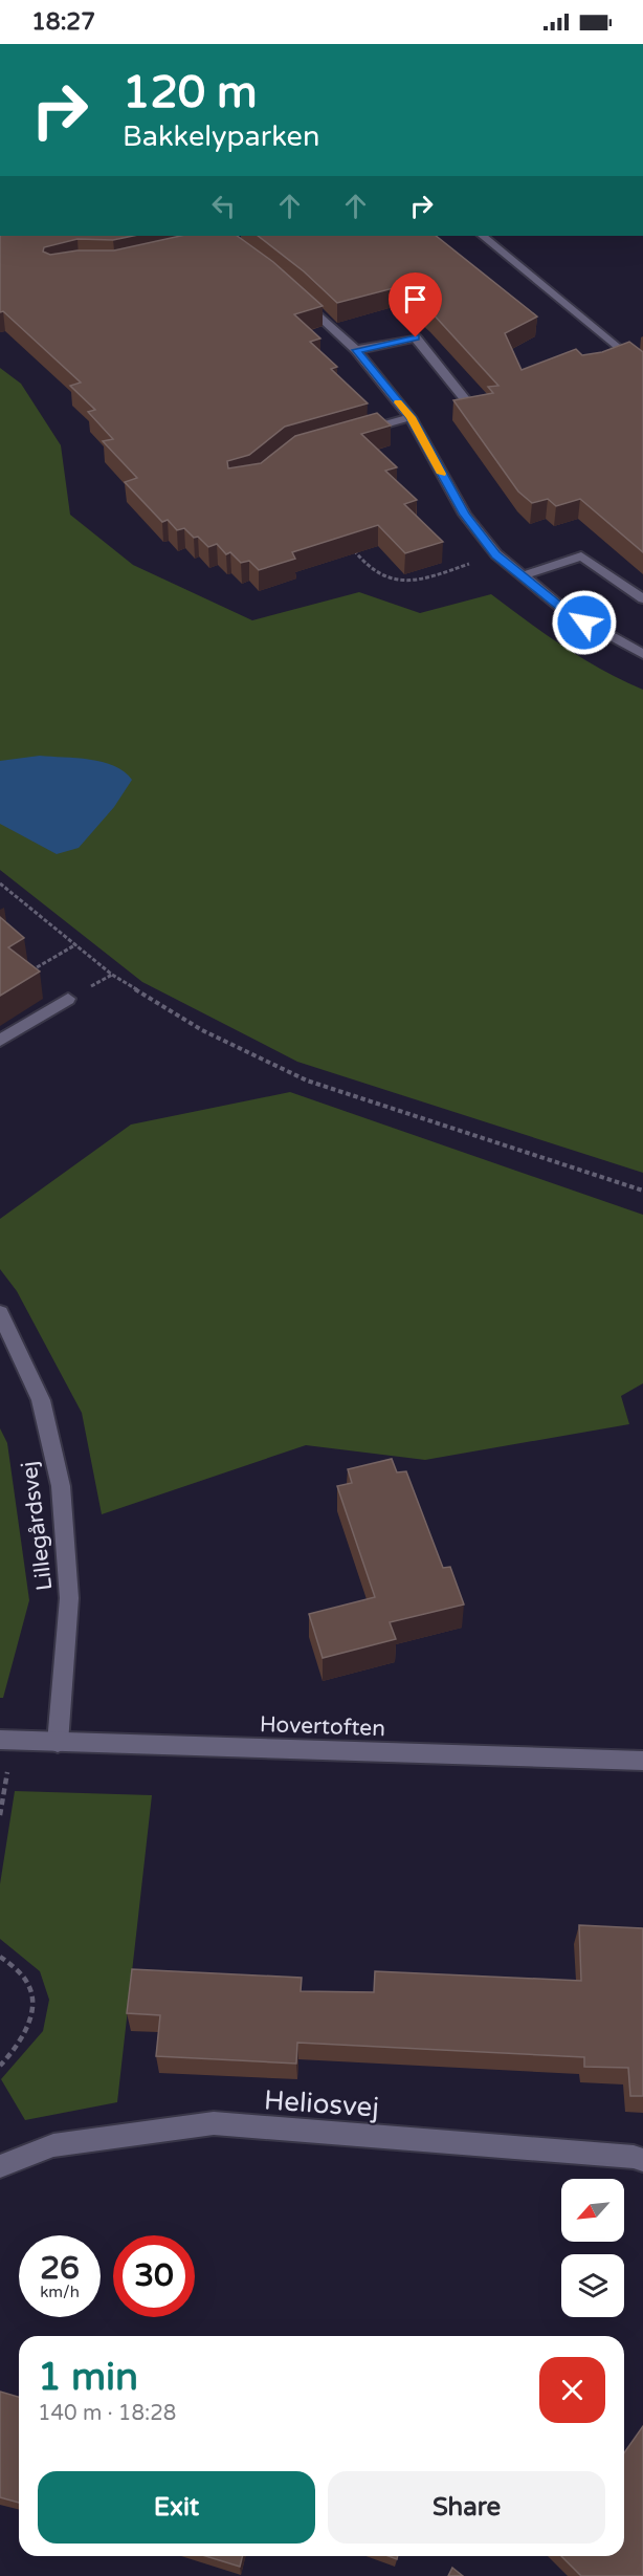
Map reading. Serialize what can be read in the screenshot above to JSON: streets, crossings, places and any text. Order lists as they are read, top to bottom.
{
  "streets": {
    "street": ["Lillegårdsvej", "Hovertoften", "Heliosvej"]
  },
  "crossings": [
    ["Lillegårdsvej", "Hovertoften"]
  ],
  "north": "bottom left",
  "page": {
    "status": "18:27",
    "turn": ["120 m", "Bakkelyparken"],
    "speed": "26 km/h",
    "limit": "30",
    "heading": ["1 min", "140 m · 18:28"],
    "buttons": ["Exit", "Share"]
  }
}
